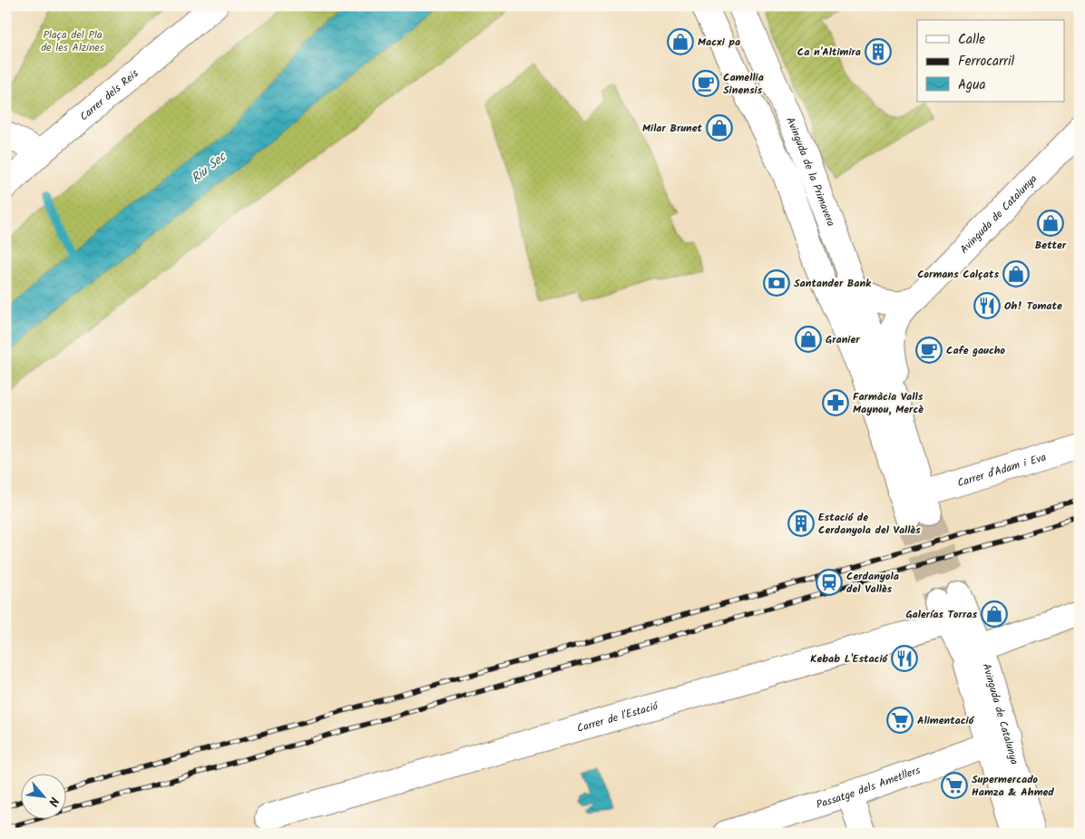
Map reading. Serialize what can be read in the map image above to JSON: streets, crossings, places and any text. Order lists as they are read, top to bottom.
{
  "streets": {
    "street": [
      "Carrer dels Reis",
      "Avinguda de la Primavera",
      "Avinguda de Catalunya",
      "Carrer d'Adam i Eva",
      "Carrer de l'Estació",
      "Passatge dels Ametllers"
    ]
  },
  "crossings": [
    ["Avinguda de la Primavera", "Avinguda de Catalunya"],
    ["Avinguda de la Primavera", "Carrer d'Adam i Eva"],
    ["Avinguda de Catalunya", "Carrer d'Adam i Eva"],
    ["Avinguda de Catalunya", "Carrer de l'Estació"],
    ["Avinguda de Catalunya", "Passatge dels Ametllers"]
  ],
  "water": ["Riu Sec"],
  "parks": ["Plaça del Pla de les Alzines"],
  "places": {
    "shop": [
      "Macxi pa",
      "Milar Brunet",
      "Better",
      "Cormans Calçats",
      "Granier",
      "Galerías Torras"
    ],
    "building": ["Ca n'Altimira", "Estació de Cerdanyola del Vallès"],
    "cafe": ["Camellia Sinensis", "Cafe gaucho"],
    "bank": ["Santander Bank"],
    "restaurant": ["Oh! Tomate", "Kebab L'Estació"],
    "pharmacy": ["Farmàcia Valls Maynou, Mercè"],
    "station": ["Cerdanyola del Vallès"],
    "supermarket": ["Alimentació", "Supermercado Hamza & Ahmed"]
  },
  "legend": ["Calle", "Ferrocarril", "Agua"],
  "north": "bottom right"
}
